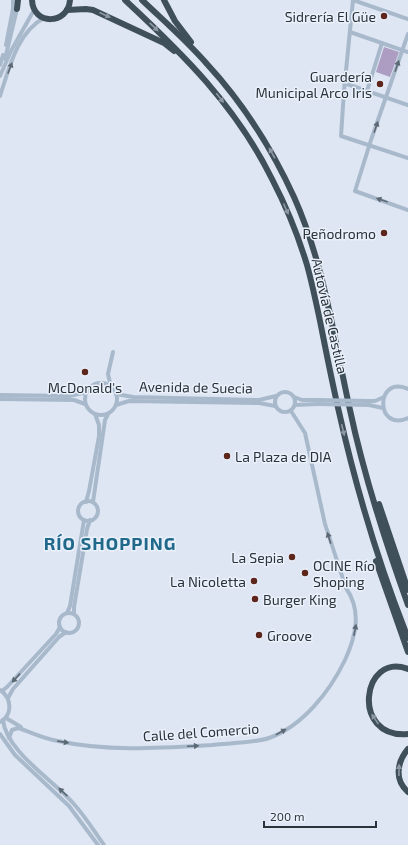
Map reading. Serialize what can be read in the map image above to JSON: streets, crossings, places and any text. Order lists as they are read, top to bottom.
{
  "streets": {
    "highway": ["Autovía de Castilla"],
    "street": ["Avenida de Suecia", "Calle del Comercio"]
  },
  "crossings": [
    ["Avenida de Suecia", "Calle del Comercio"]
  ],
  "districts": ["RÍO SHOPPING"],
  "places": [
    "Sidrería El Güe",
    "Guardería Municipal Arco Iris",
    "Peñodromo",
    "McDonald's",
    "La Plaza de DIA",
    "La Sepia",
    "OCINE Río Shoping",
    "La Nicoletta",
    "Burger King",
    "Groove"
  ],
  "scale_bar": "200 m"
}
